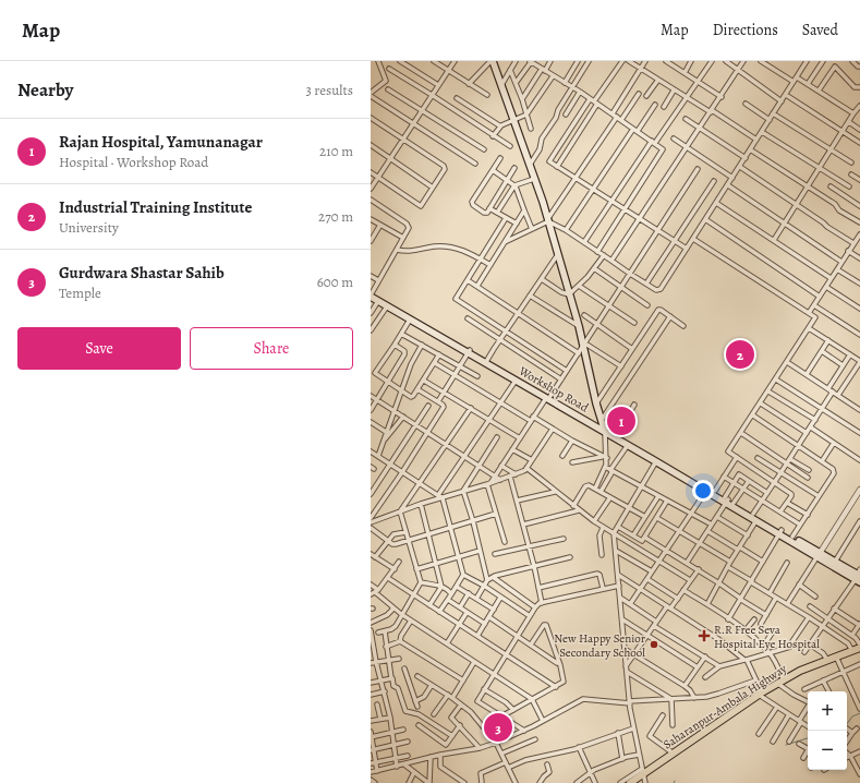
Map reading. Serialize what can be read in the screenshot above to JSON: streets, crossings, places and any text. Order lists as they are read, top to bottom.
{
  "streets": {
    "main road": ["Workshop Road", "Saharanpur-Ambala Highway"]
  },
  "places": {
    "health": ["R.R Free Seva Hospital Eye Hospital"],
    "other": ["New Happy Senior Secondary School"]
  },
  "page": {
    "header": "Map",
    "nav": ["Map", "Directions", "Saved"],
    "heading": ["Nearby", "3 results"],
    "list": [
      {
        "mark": "1",
        "name": "Rajan Hospital, Yamunanagar",
        "note": "Hospital · Workshop Road",
        "value": "210 m"
      },
      {
        "mark": "2",
        "name": "Industrial Training Institute",
        "note": "University",
        "value": "270 m"
      },
      {
        "mark": "3",
        "name": "Gurdwara Shastar Sahib",
        "note": "Temple",
        "value": "600 m"
      }
    ],
    "buttons": ["Save", "Share"],
    "pins": ["2", "1", "3"],
    "map_buttons": ["+", "−"]
  }
}
